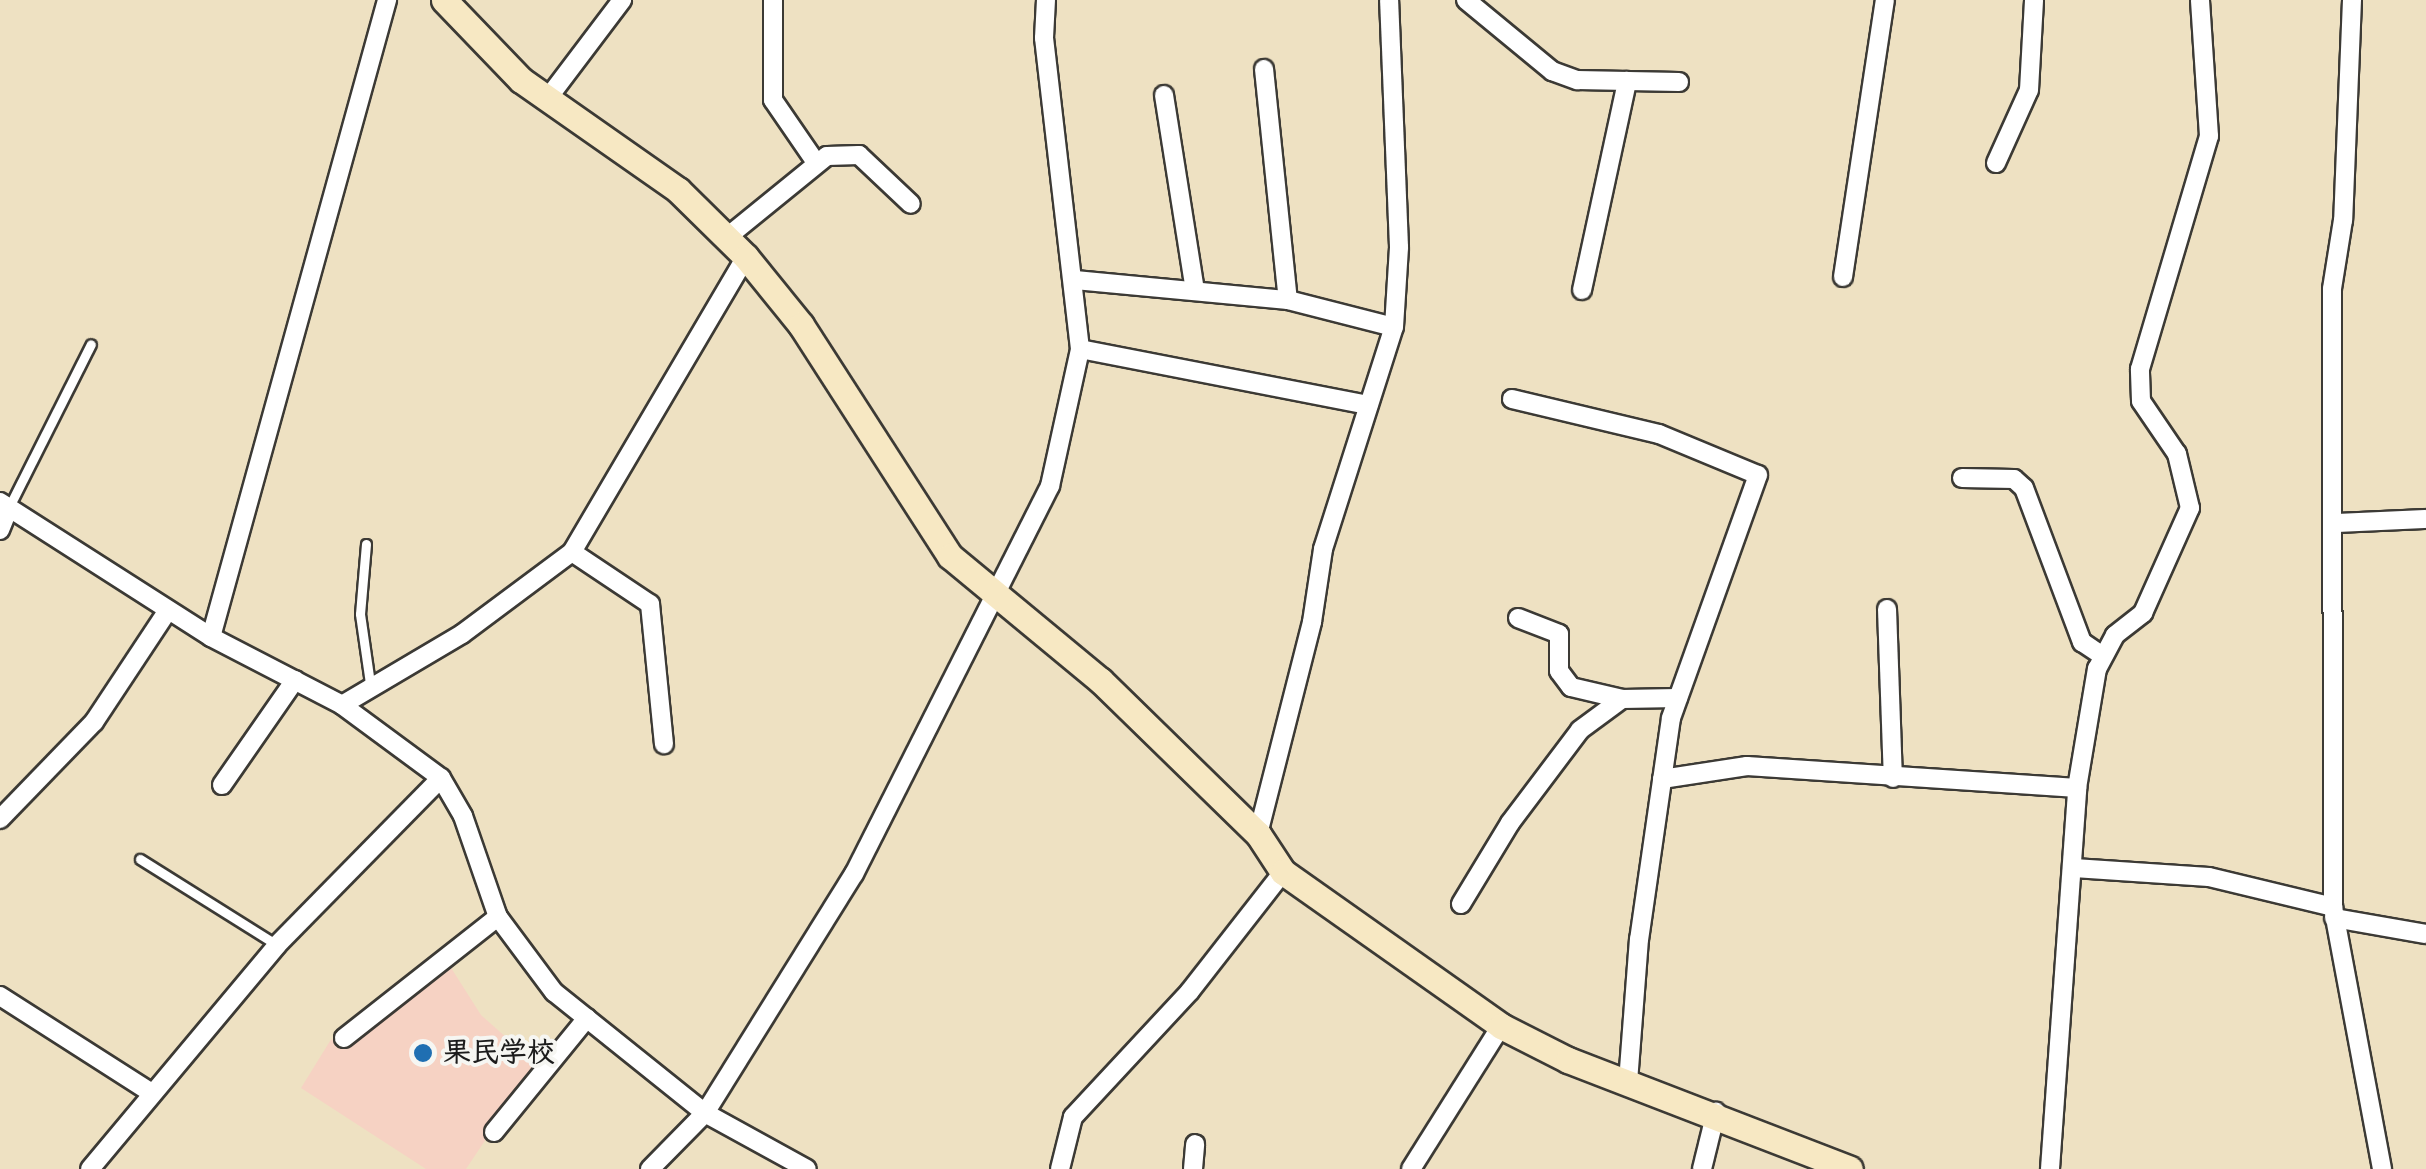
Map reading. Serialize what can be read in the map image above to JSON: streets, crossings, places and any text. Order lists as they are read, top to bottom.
{
  "places": ["果民学校"]
}
